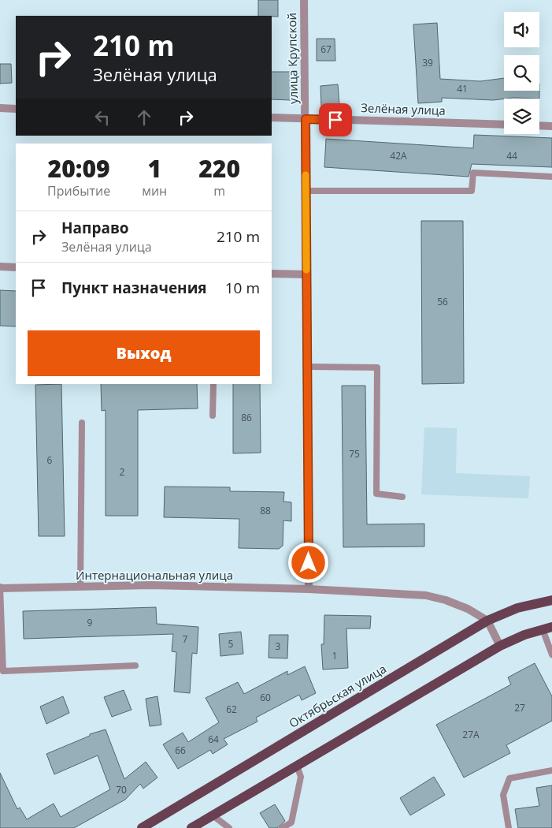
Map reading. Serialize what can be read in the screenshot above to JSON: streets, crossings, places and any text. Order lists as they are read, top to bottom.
{
  "streets": {
    "main road": ["Октябрьская улица"],
    "street": ["улица Крупской", "Зелёная улица", "Интернациональная улица"]
  },
  "crossings": [
    ["улица Крупской", "Зелёная улица"],
    ["улица Крупской", "Интернациональная улица"]
  ],
  "house_numbers": [
    "67",
    "39",
    "41",
    "42А",
    "44",
    "56",
    "86",
    "75",
    "6",
    "2",
    "88",
    "9",
    "7",
    "5",
    "3",
    "1",
    "60",
    "27",
    "62",
    "27А",
    "64",
    "66",
    "70"
  ],
  "page": {
    "turn": ["210 m", "Зелёная улица"],
    "eta": [
      "20:09",
      "Прибытие",
      "1",
      "мин",
      "220",
      "m"
    ],
    "list": [
      {
        "name": "Направо",
        "note": "Зелёная улица",
        "value": "210 m"
      },
      {
        "name": "Пункт назначения",
        "value": "10 m"
      }
    ],
    "buttons": "Выход"
  }
}
